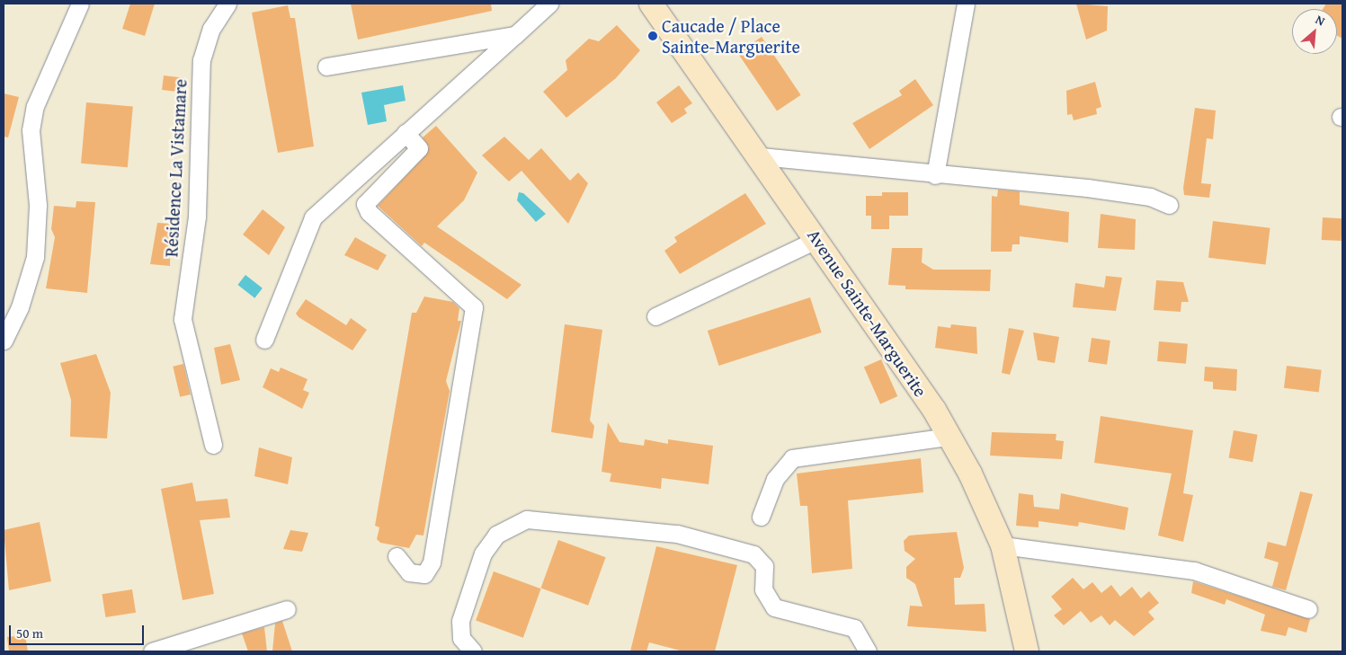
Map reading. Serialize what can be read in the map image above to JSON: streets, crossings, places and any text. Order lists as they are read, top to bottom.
{
  "streets": {
    "street": ["Résidence La Vistamare", "Avenue Sainte-Marguerite"]
  },
  "places": ["Caucade / Place Sainte-Marguerite"],
  "scale_bar": "50 m",
  "north": "top right"
}
